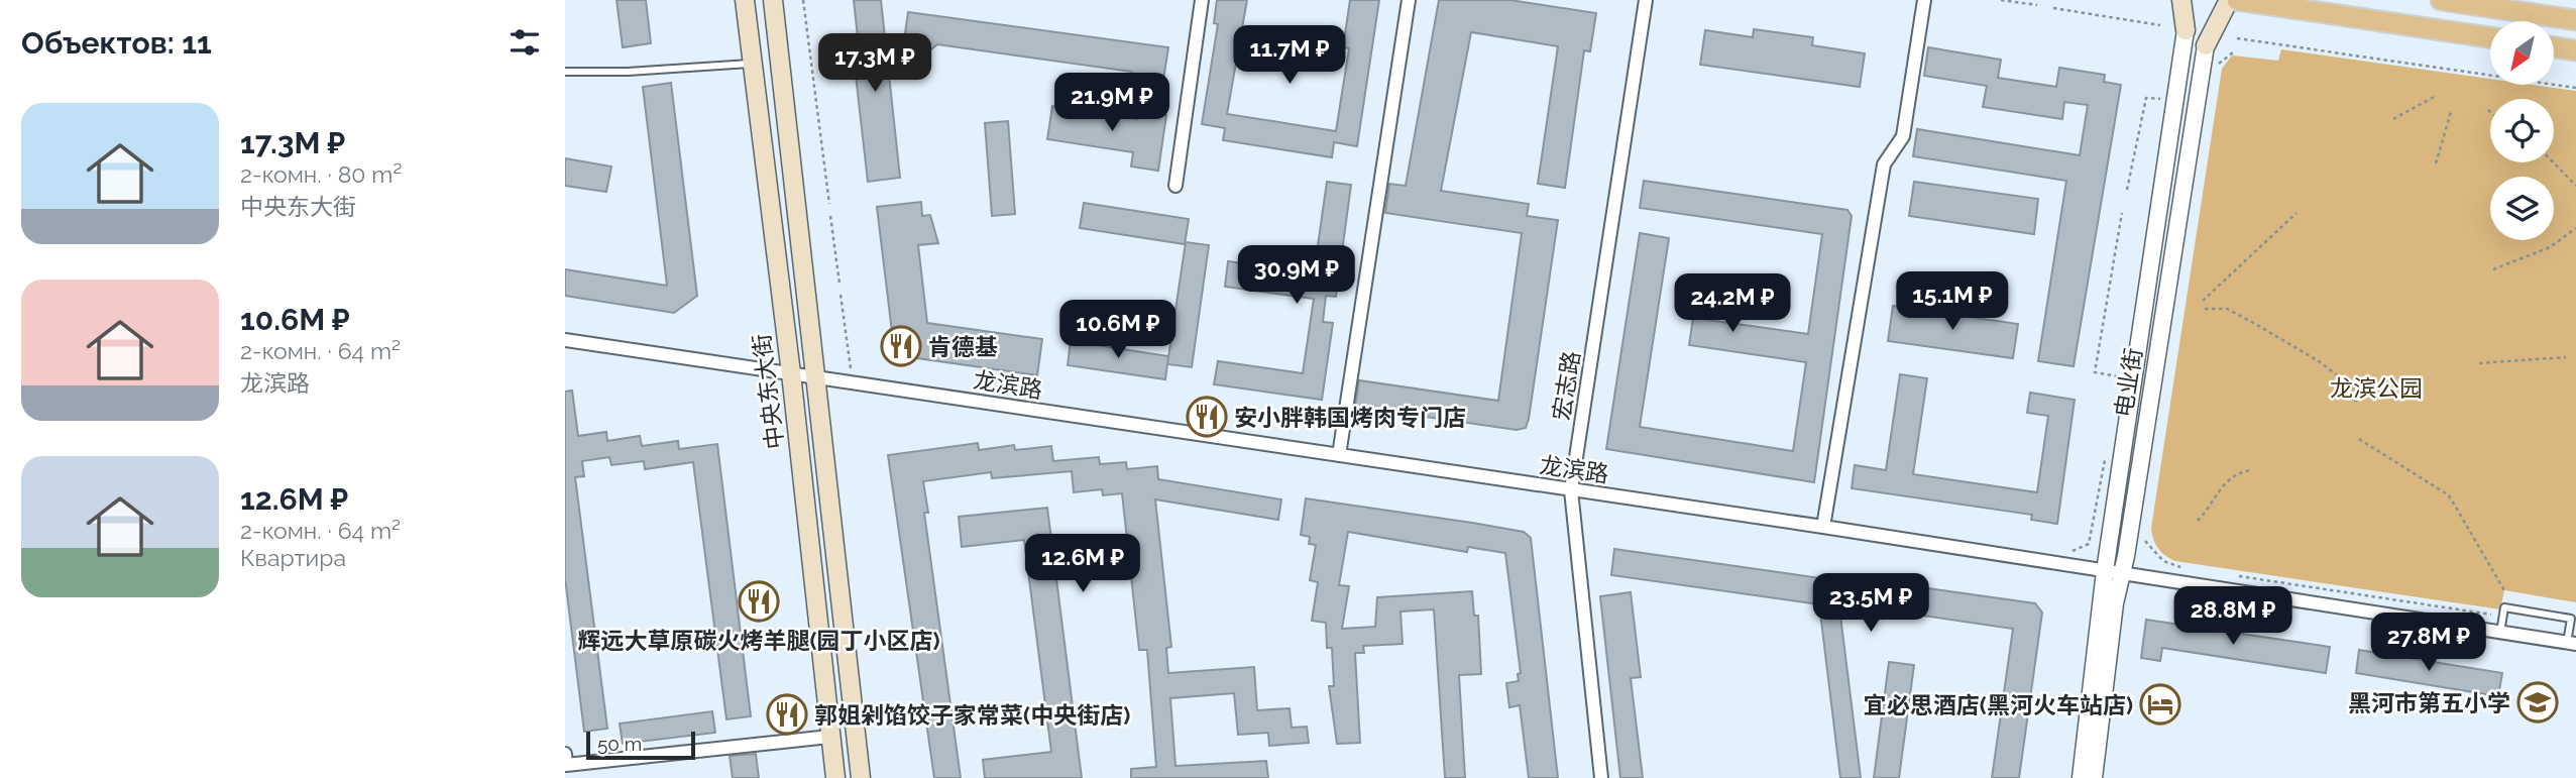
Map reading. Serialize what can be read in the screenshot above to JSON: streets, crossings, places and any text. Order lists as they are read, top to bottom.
{
  "streets": {
    "main road": ["电业街", "中央东大街"],
    "street": ["龙滨路", "宏志路"]
  },
  "crossings": [
    ["电业街", "龙滨路"],
    ["龙滨路", "宏志路"],
    ["龙滨路", "中央东大街"]
  ],
  "parks": ["龙滨公园"],
  "places": {
    "restaurant": [
      "肯德基",
      "安小胖韩国烤肉专门店",
      "辉远大草原碳火烤羊腿(园丁小区店)",
      "郭姐剁馅饺子家常菜(中央街店)"
    ],
    "school or university": ["黑河市第五小学"],
    "hotel": ["宜必思酒店(黑河火车站店)"]
  },
  "scale_bar": "50 m",
  "north": "bottom left",
  "page": {
    "heading": "Объектов: 11",
    "price": [
      "11.7M ₽",
      "17.3M ₽",
      "21.9M ₽",
      "30.9M ₽",
      "15.1M ₽",
      "24.2M ₽",
      "10.6M ₽",
      "12.6M ₽",
      "23.5M ₽",
      "28.8M ₽",
      "27.8M ₽"
    ],
    "list": [
      {
        "name": "17.3M ₽",
        "note": "2-комн. · 80 m² · 中央东大街"
      },
      {
        "name": "10.6M ₽",
        "note": "2-комн. · 64 m² · 龙滨路"
      },
      {
        "name": "12.6M ₽",
        "note": "2-комн. · 64 m² · Квартира"
      }
    ],
    "scale": "50 m"
  }
}
